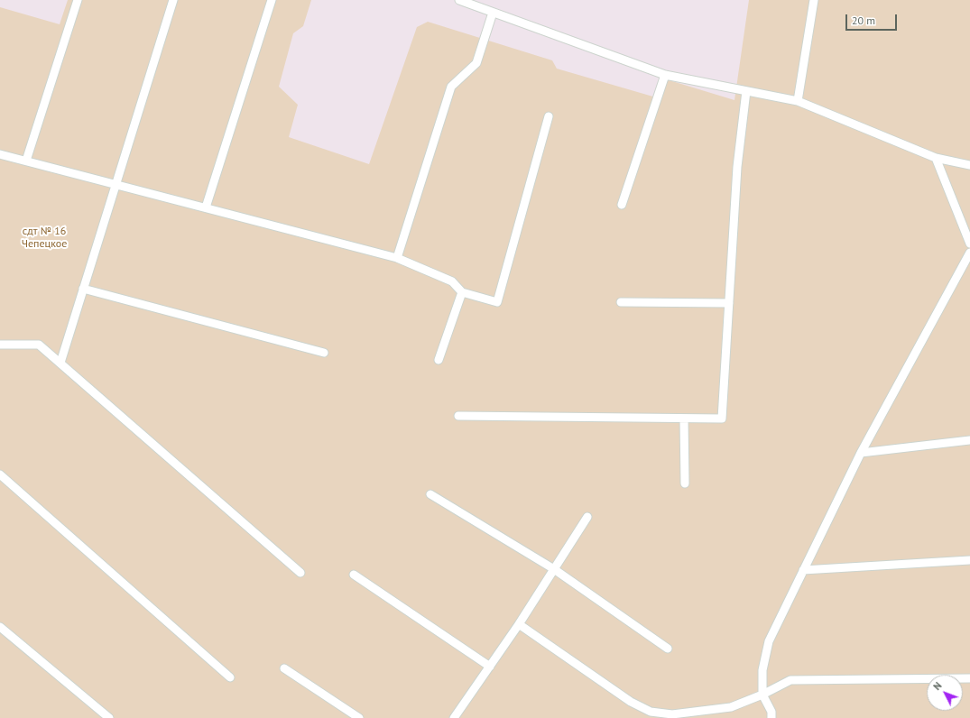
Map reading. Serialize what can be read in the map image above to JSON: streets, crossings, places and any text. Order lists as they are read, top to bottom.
{
  "parks": ["сдт № 16 Чепецкое"],
  "scale_bar": "20 m",
  "north": "top left"
}
